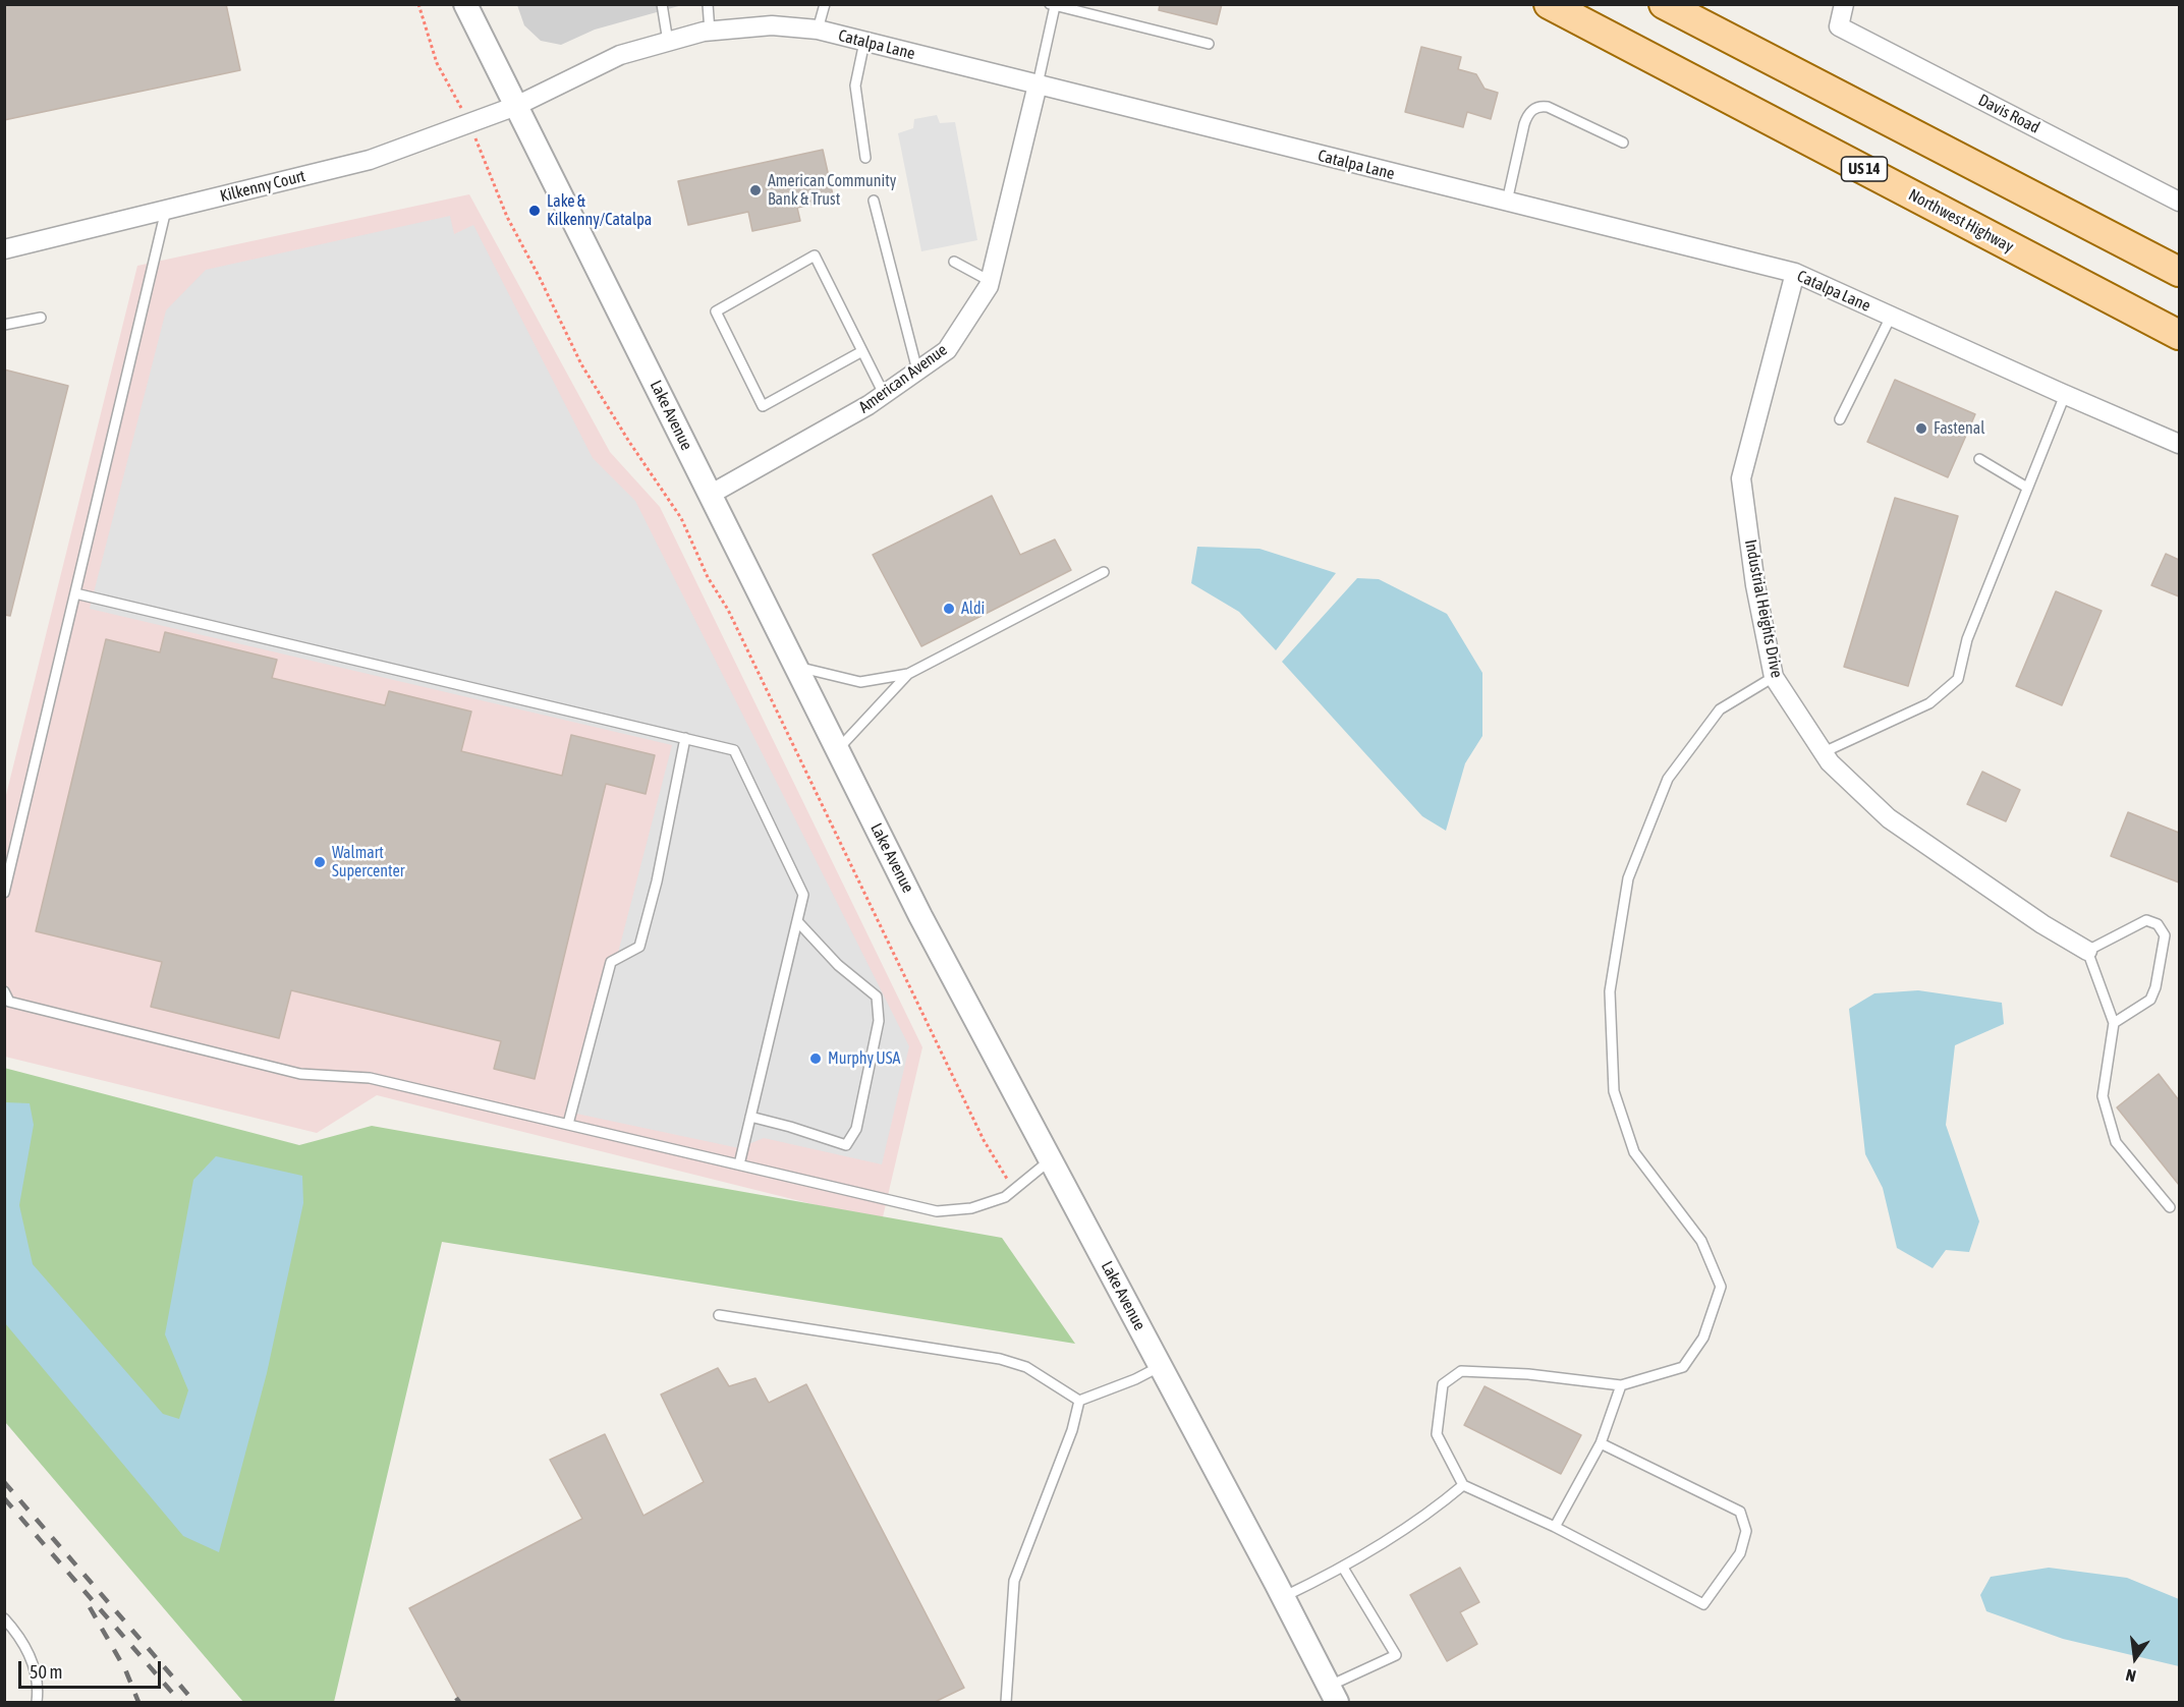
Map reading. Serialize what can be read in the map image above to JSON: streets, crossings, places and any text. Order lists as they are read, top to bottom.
{
  "streets": {
    "main road": ["US 14", "Northwest Highway"],
    "street": [
      "Catalpa Lane",
      "Davis Road",
      "Kilkenny Court",
      "American Avenue",
      "Lake Avenue",
      "Industrial Heights Drive"
    ]
  },
  "crossings": [
    ["Catalpa Lane", "Kilkenny Court"],
    ["Catalpa Lane", "American Avenue"],
    ["Catalpa Lane", "Lake Avenue"],
    ["Catalpa Lane", "Industrial Heights Drive"],
    ["Kilkenny Court", "Lake Avenue"],
    ["American Avenue", "Lake Avenue"]
  ],
  "places": [
    "American Community Bank & Trust",
    "Lake & Kilkenny/Catalpa",
    "Fastenal",
    "Aldi",
    "Walmart Supercenter",
    "Murphy USA"
  ],
  "scale_bar": "50 m",
  "north": "bottom"
}
